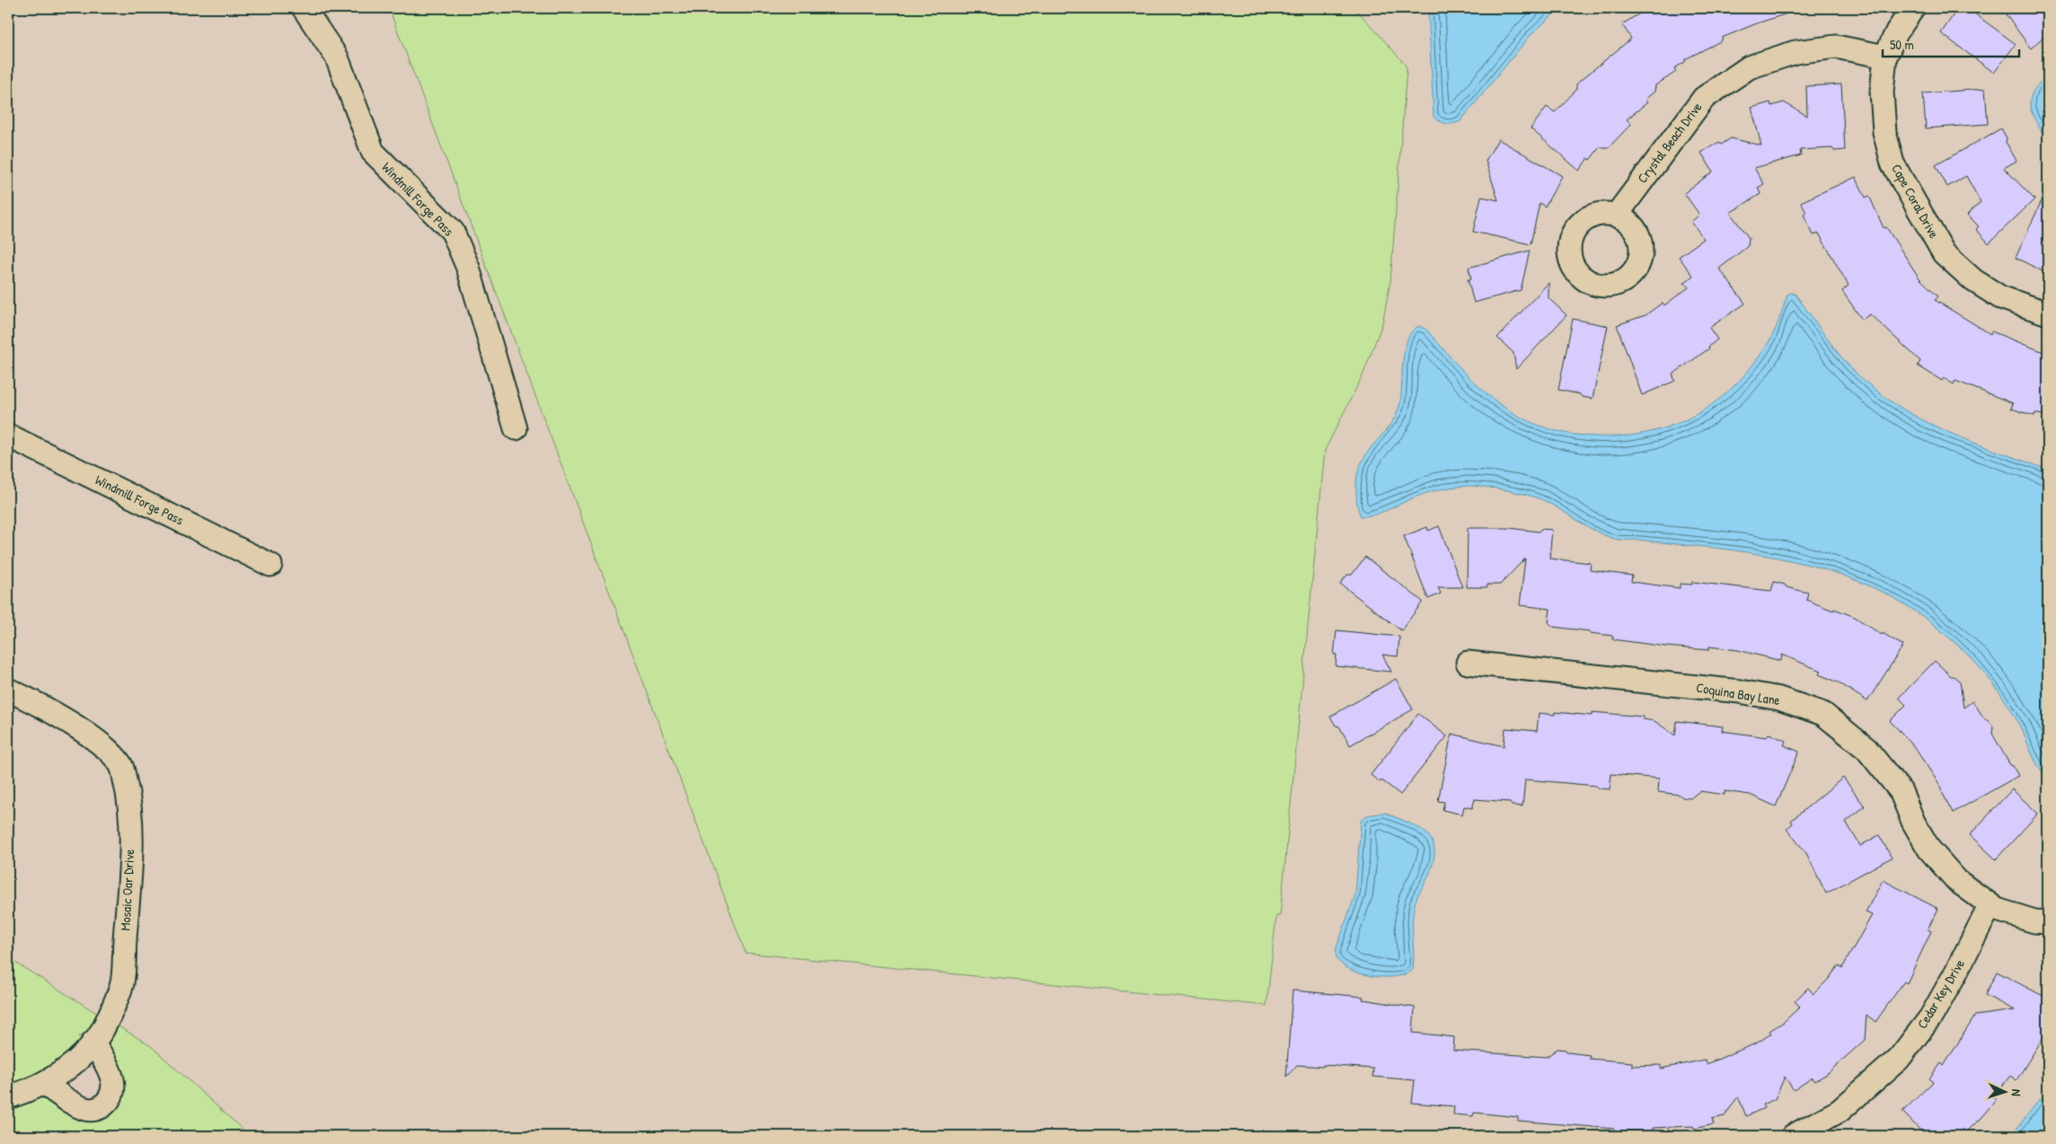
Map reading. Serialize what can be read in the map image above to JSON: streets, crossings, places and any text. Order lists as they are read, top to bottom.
{
  "streets": {
    "street": [
      "Crystal Beach Drive",
      "Windmill Forge Pass",
      "Cape Coral Drive",
      "Coquina Bay Lane",
      "Mosaic Oar Drive",
      "Cedar Key Drive"
    ]
  },
  "crossings": [
    ["Crystal Beach Drive", "Cape Coral Drive"],
    ["Coquina Bay Lane", "Cedar Key Drive"]
  ],
  "scale_bar": "50 m",
  "north": "right"
}
